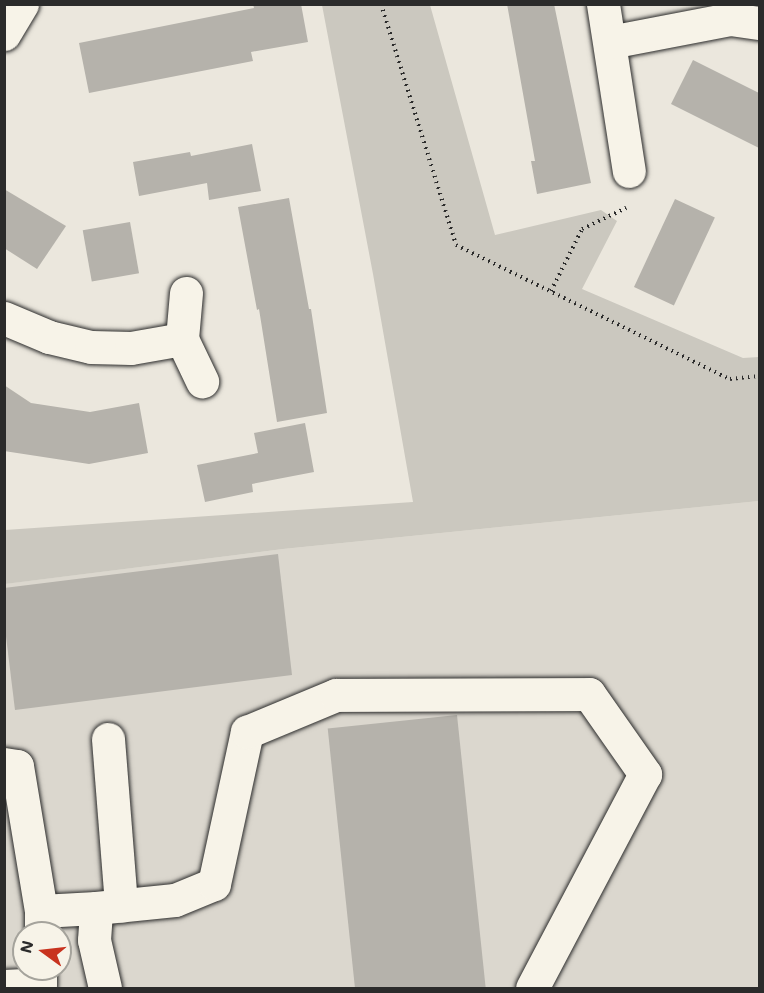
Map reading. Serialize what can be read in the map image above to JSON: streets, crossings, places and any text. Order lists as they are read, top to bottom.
{
  "north": "left"
}
